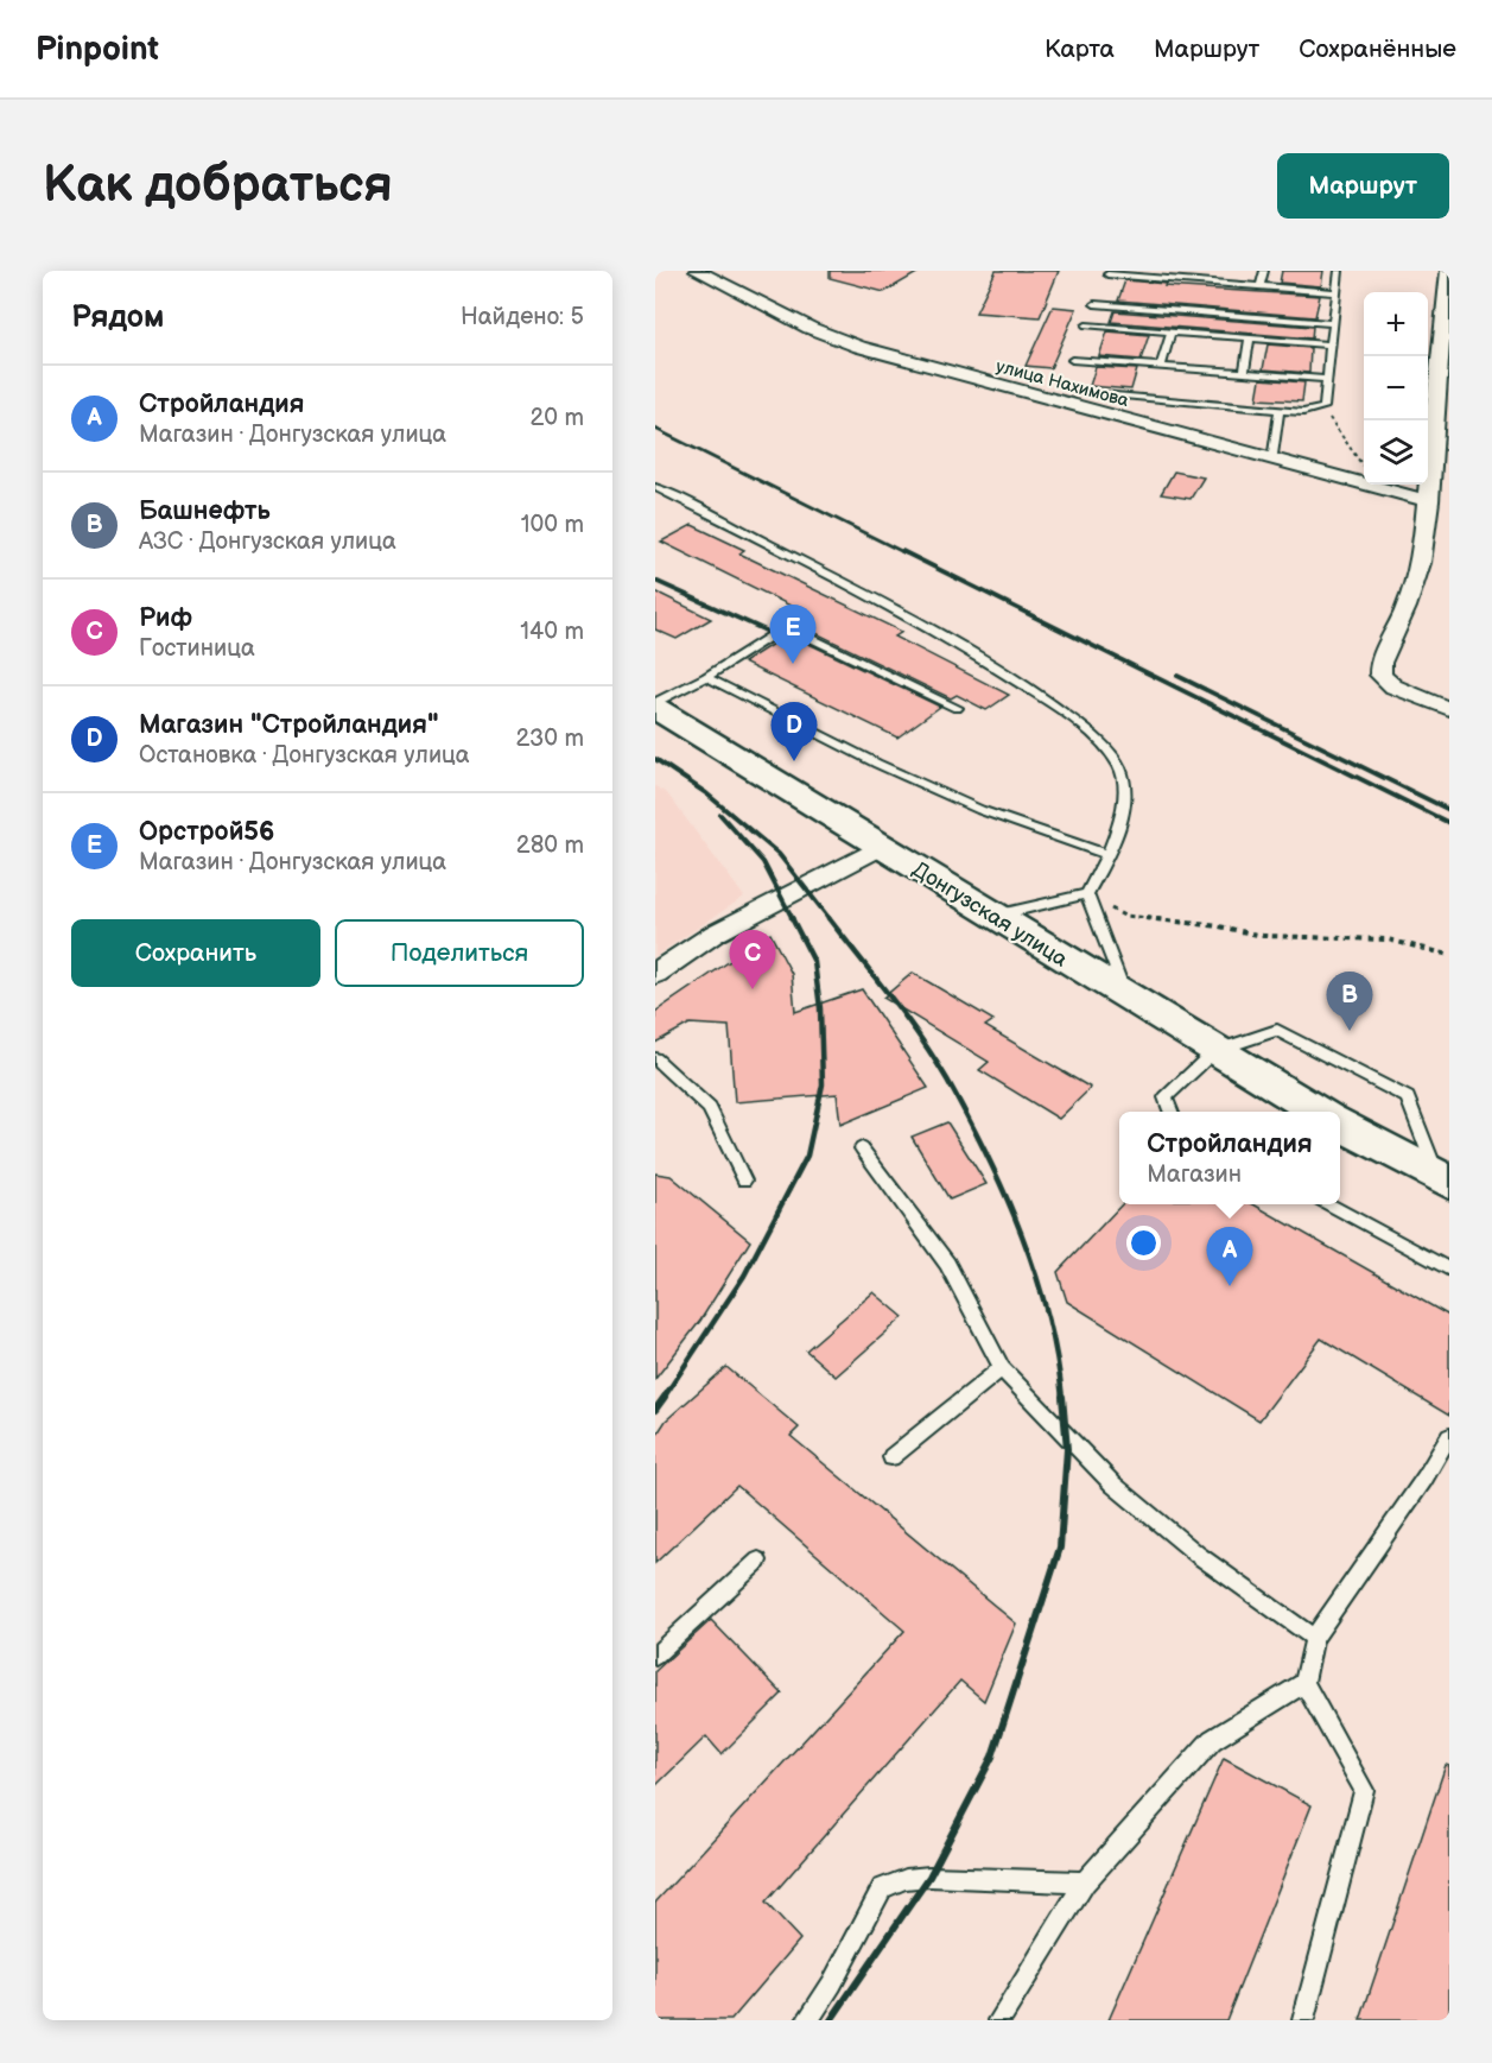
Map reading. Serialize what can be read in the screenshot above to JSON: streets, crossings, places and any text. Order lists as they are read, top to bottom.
{
  "streets": {
    "highway": ["Донгузская улица"],
    "street": ["улица Нахимова"]
  },
  "page": {
    "header": "Pinpoint",
    "nav": ["Карта", "Маршрут", "Сохранённые"],
    "buttons": [
      "Маршрут",
      ["Сохранить", "Поделиться"]
    ],
    "title": "Как добраться",
    "heading": ["Рядом", "Найдено: 5"],
    "map_buttons": ["+", "−"],
    "list": [
      {
        "mark": "A",
        "name": "Стройландия",
        "note": "Магазин · Донгузская улица",
        "value": "20 m"
      },
      {
        "mark": "B",
        "name": "Башнефть",
        "note": "АЗС · Донгузская улица",
        "value": "100 m"
      },
      {
        "mark": "C",
        "name": "Риф",
        "note": "Гостиница",
        "value": "140 m"
      },
      {
        "mark": "D",
        "name": "Магазин \"Стройландия\"",
        "note": "Остановка · Донгузская улица",
        "value": "230 m"
      },
      {
        "mark": "E",
        "name": "Орстрой56",
        "note": "Магазин · Донгузская улица",
        "value": "280 m"
      }
    ],
    "pins": [
      "E",
      "D",
      "C",
      "B",
      "A"
    ],
    "popup": ["Стройландия", "Магазин"]
  }
}
